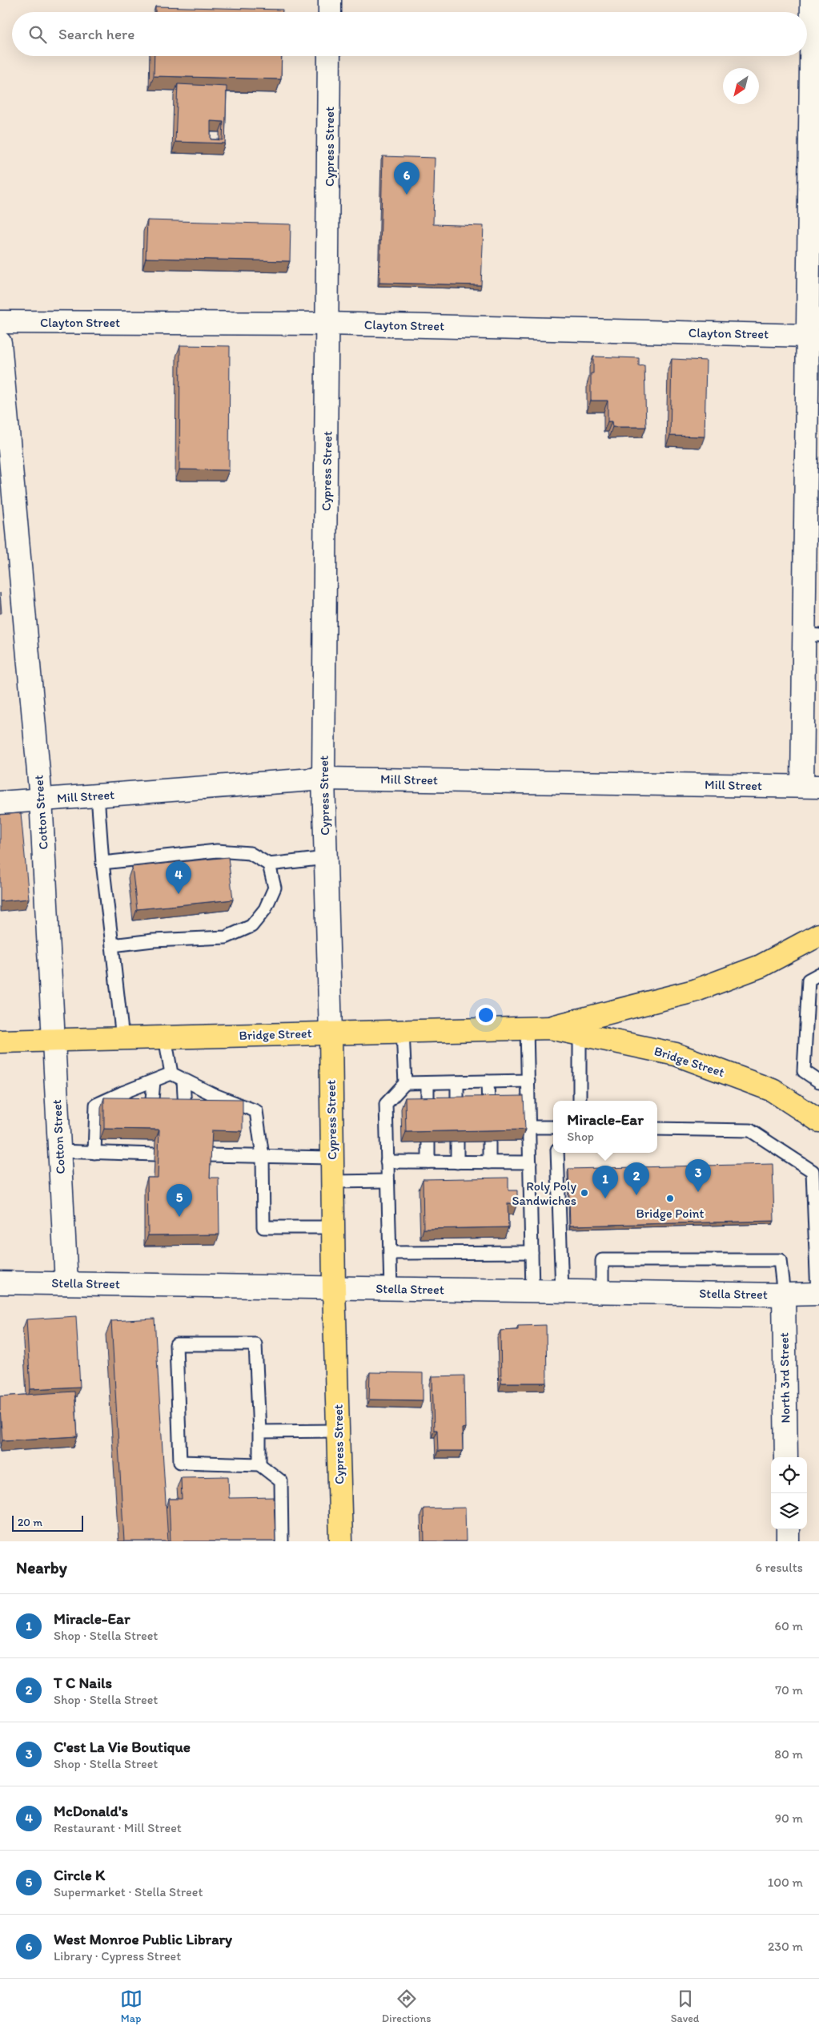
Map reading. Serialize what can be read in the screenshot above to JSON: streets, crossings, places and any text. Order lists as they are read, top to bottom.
{
  "streets": {
    "main road": ["Cypress Street", "Bridge Street"],
    "street": [
      "Clayton Street",
      "Mill Street",
      "Cotton Street",
      "Stella Street",
      "North 3rd Street"
    ]
  },
  "crossings": [
    ["Cypress Street", "Clayton Street"],
    ["Cypress Street", "Mill Street"],
    ["Cypress Street", "Bridge Street"],
    ["Cypress Street", "Stella Street"],
    ["Mill Street", "Cotton Street"],
    ["Cotton Street", "Bridge Street"],
    ["Cotton Street", "Stella Street"],
    ["Stella Street", "North 3rd Street"]
  ],
  "places": ["Roly Poly Sandwiches", "Bridge Point"],
  "scale_bar": "20 m",
  "north": "bottom left",
  "page": {
    "search": "Search here",
    "pins": [
      "6",
      "4",
      "3",
      "2",
      "1",
      "5"
    ],
    "popup": ["Miracle-Ear", "Shop"],
    "scale": "20 m",
    "heading": ["Nearby", "6 results"],
    "list": [
      {
        "mark": "1",
        "name": "Miracle-Ear",
        "note": "Shop · Stella Street",
        "value": "60 m"
      },
      {
        "mark": "2",
        "name": "T C Nails",
        "note": "Shop · Stella Street",
        "value": "70 m"
      },
      {
        "mark": "3",
        "name": "C'est La Vie Boutique",
        "note": "Shop · Stella Street",
        "value": "80 m"
      },
      {
        "mark": "4",
        "name": "McDonald's",
        "note": "Restaurant · Mill Street",
        "value": "90 m"
      },
      {
        "mark": "5",
        "name": "Circle K",
        "note": "Supermarket · Stella Street",
        "value": "100 m"
      },
      {
        "mark": "6",
        "name": "West Monroe Public Library",
        "note": "Library · Cypress Street",
        "value": "230 m"
      }
    ],
    "nav": ["Map", "Directions", "Saved"]
  }
}
